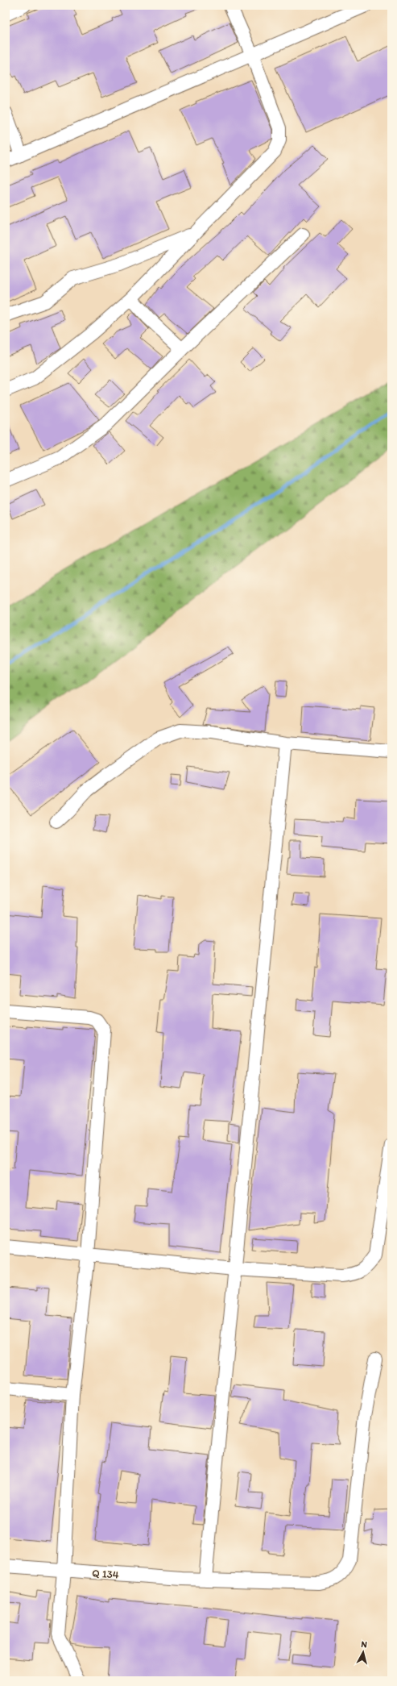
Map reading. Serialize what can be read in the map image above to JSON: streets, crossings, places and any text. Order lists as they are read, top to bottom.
{
  "streets": {
    "street": ["Q 134"]
  },
  "north": "top"
}
